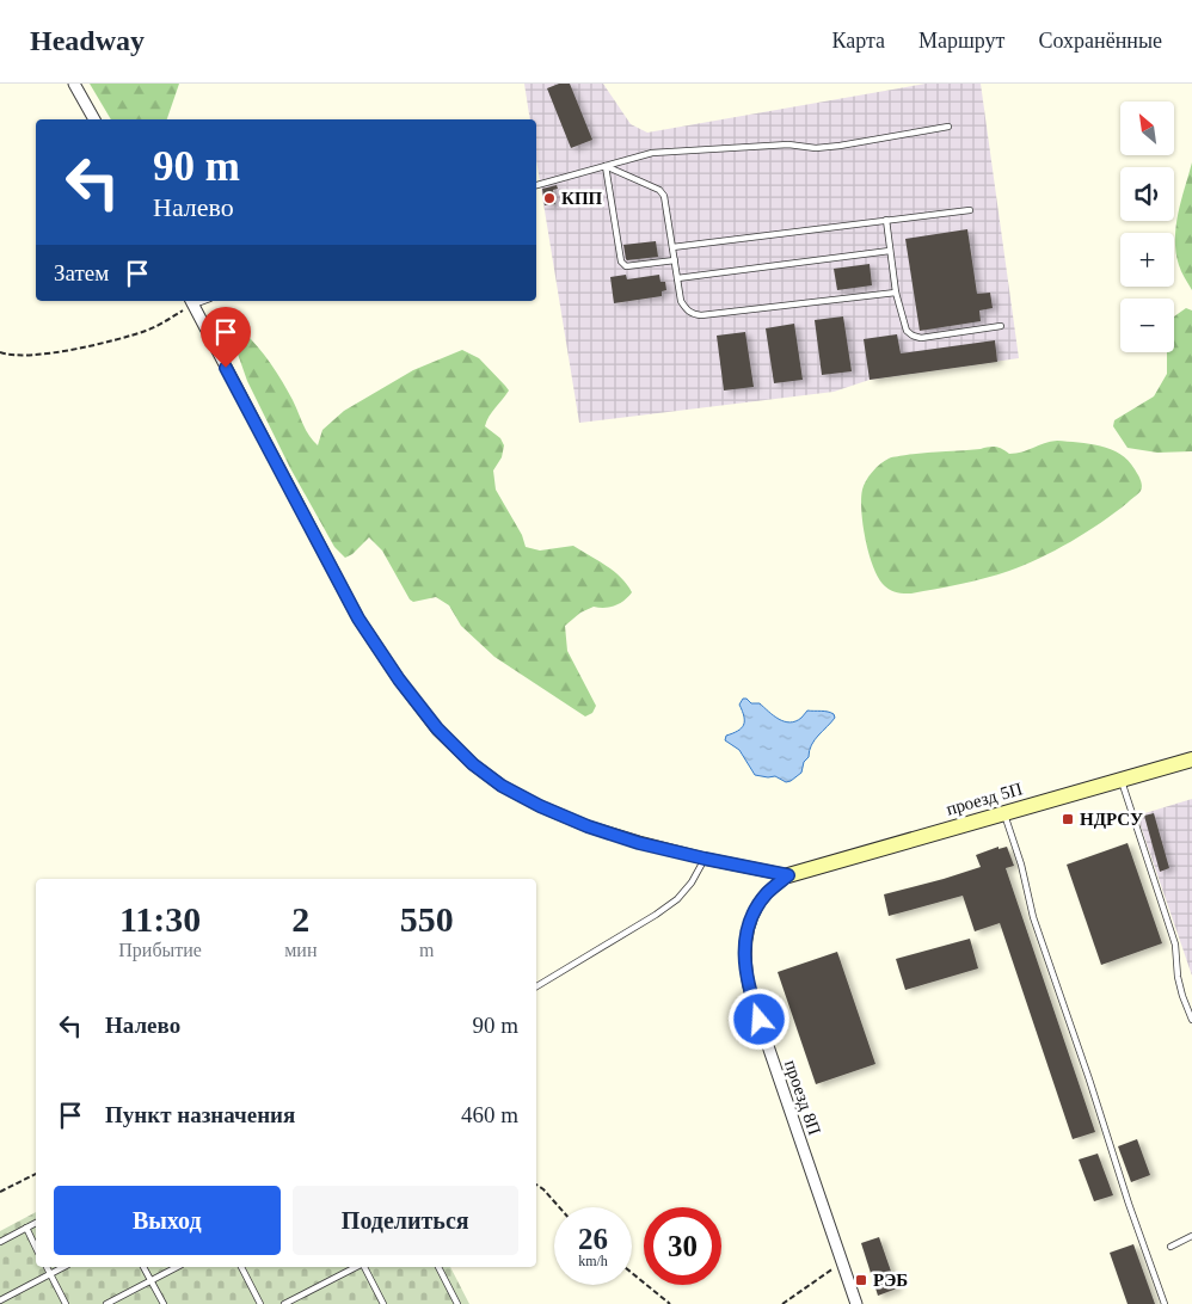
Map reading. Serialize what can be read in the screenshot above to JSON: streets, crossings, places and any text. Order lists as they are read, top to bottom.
{
  "streets": {
    "street": ["проезд 5П", "проезд 8П"]
  },
  "crossings": [
    ["проезд 5П", "проезд 8П"]
  ],
  "places": {
    "other": ["КПП"],
    "transit": ["НДРСУ", "РЭБ"]
  },
  "north": "top left",
  "page": {
    "header": "Headway",
    "nav": ["Карта", "Маршрут", "Сохранённые"],
    "map_buttons": ["+", "−"],
    "turn": ["90 m", "Налево"],
    "then": "Затем",
    "eta": [
      "11:30",
      "Прибытие",
      "2",
      "мин",
      "550",
      "m"
    ],
    "list": [
      {
        "name": "Налево",
        "value": "90 m"
      },
      {
        "name": "Пункт назначения",
        "value": "460 m"
      }
    ],
    "buttons": ["Выход", "Поделиться"],
    "speed": "26 km/h",
    "limit": "30"
  }
}
